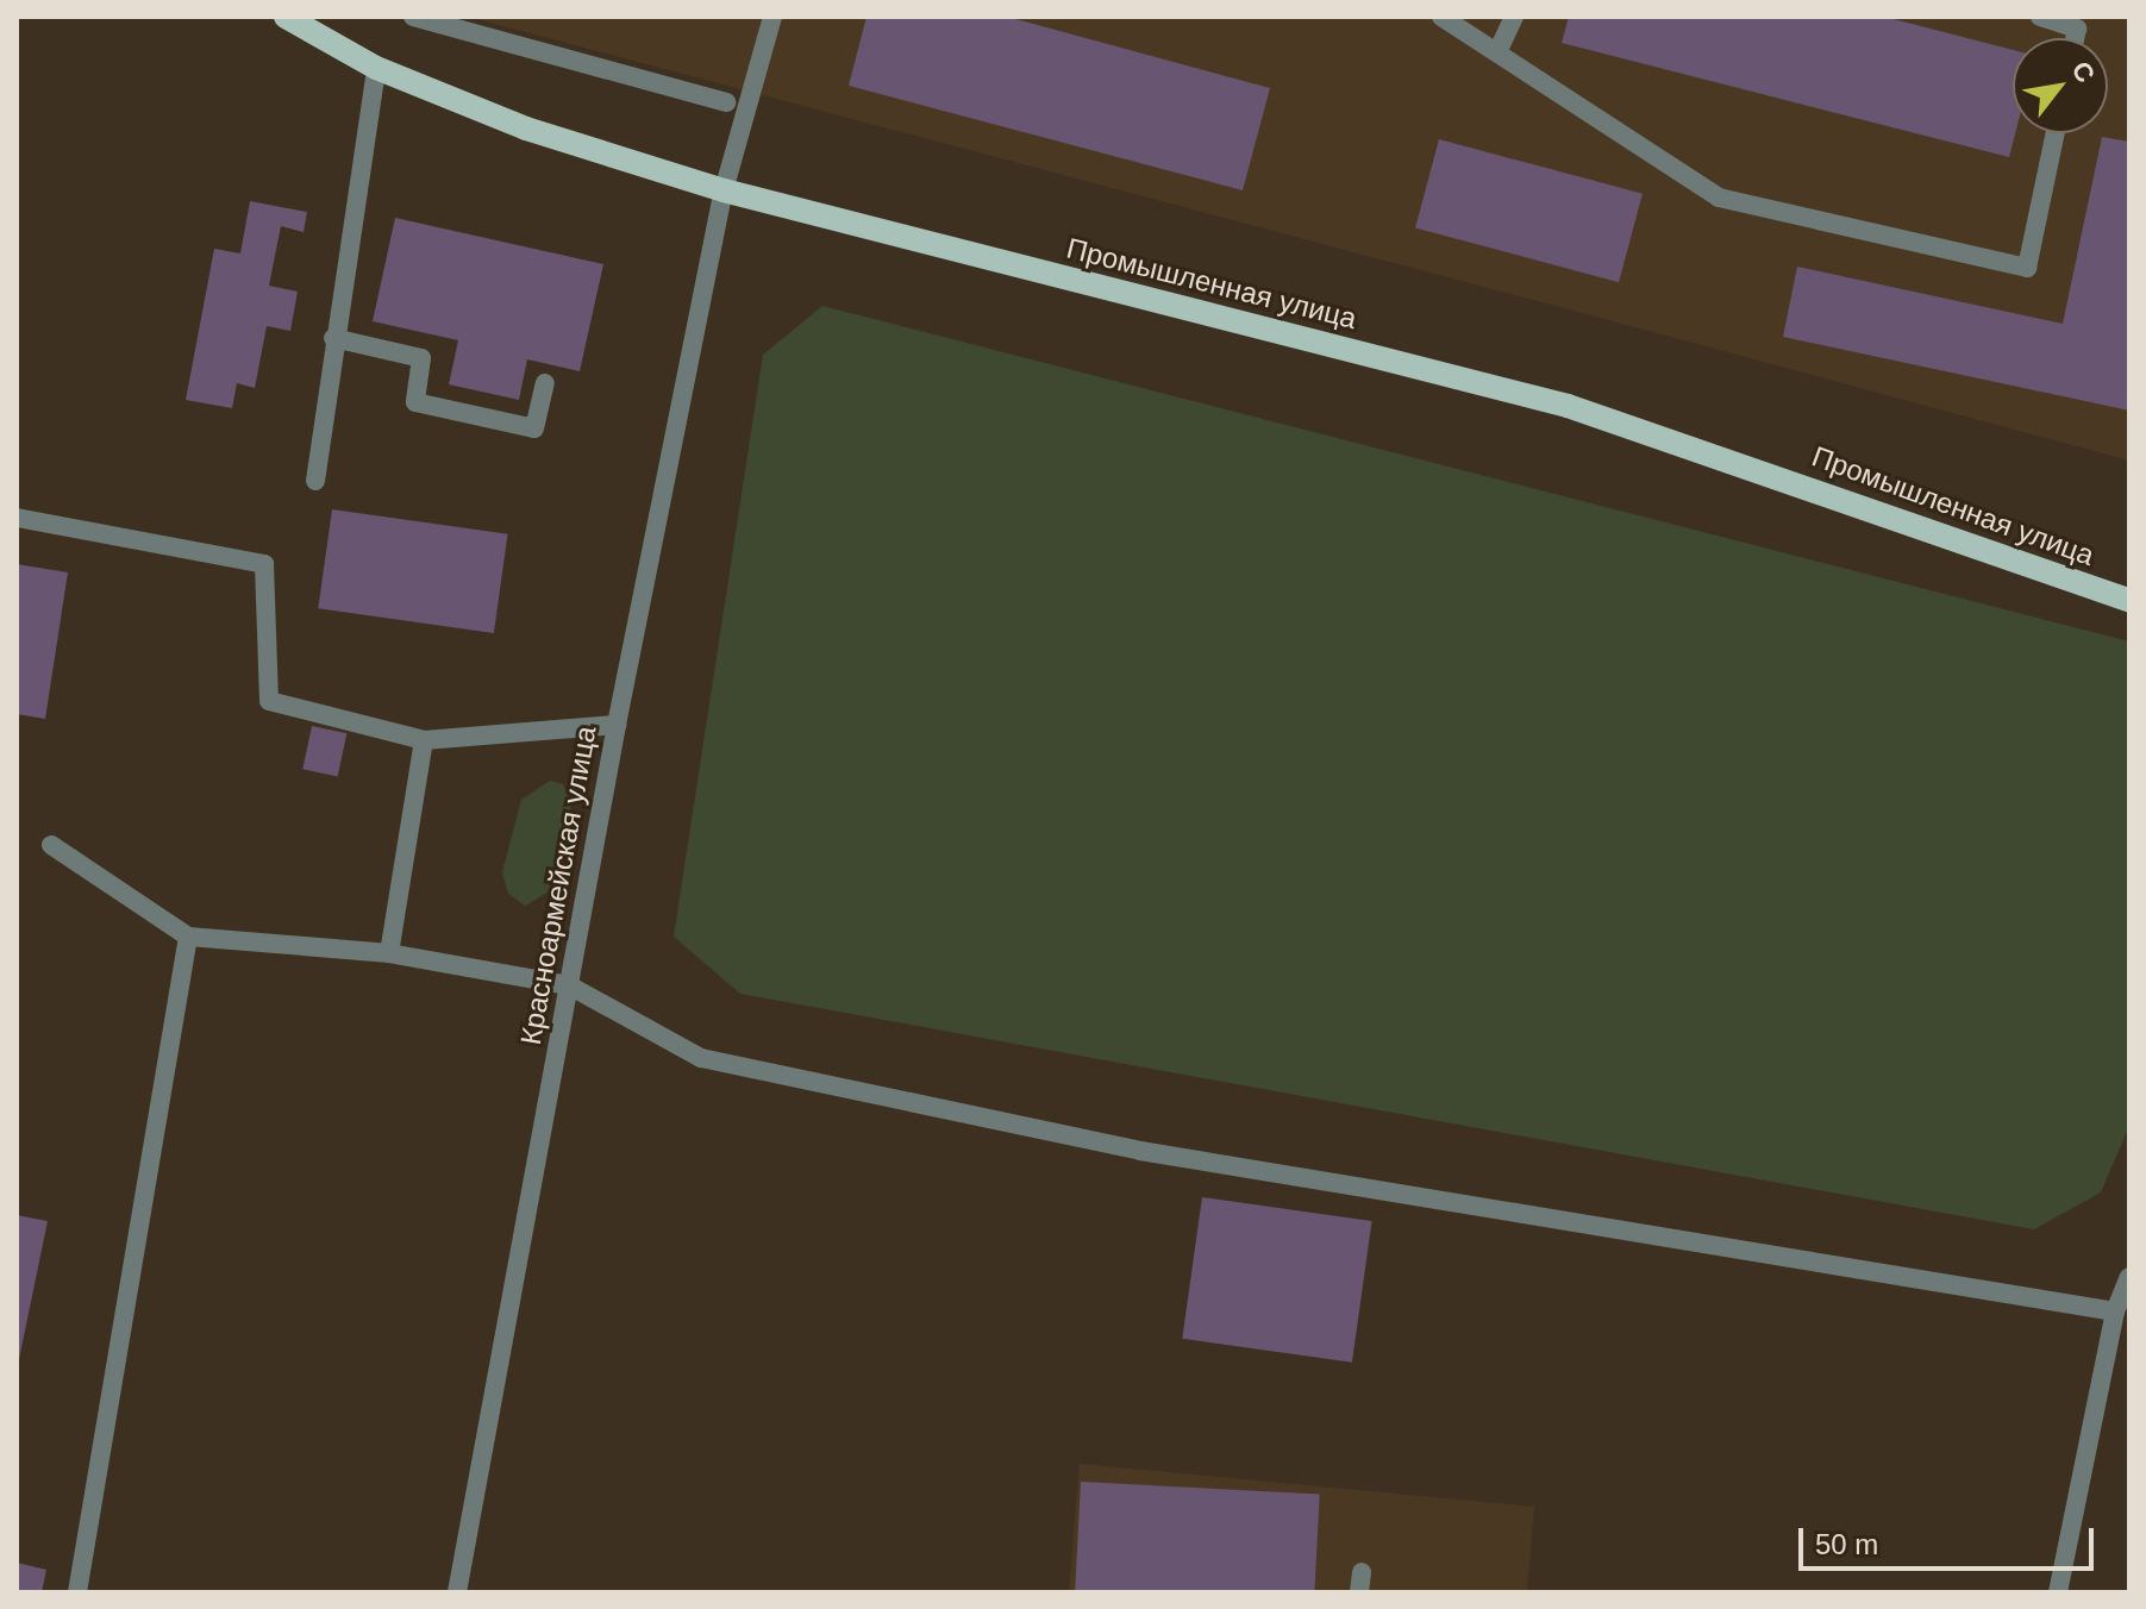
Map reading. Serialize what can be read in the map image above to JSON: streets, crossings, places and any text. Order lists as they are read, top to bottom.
{
  "streets": {
    "main road": ["Промышленная улица"],
    "street": ["Красноармейская улица"]
  },
  "crossings": [
    ["Промышленная улица", "Красноармейская улица"]
  ],
  "scale_bar": "50 m",
  "north": "top right"
}
